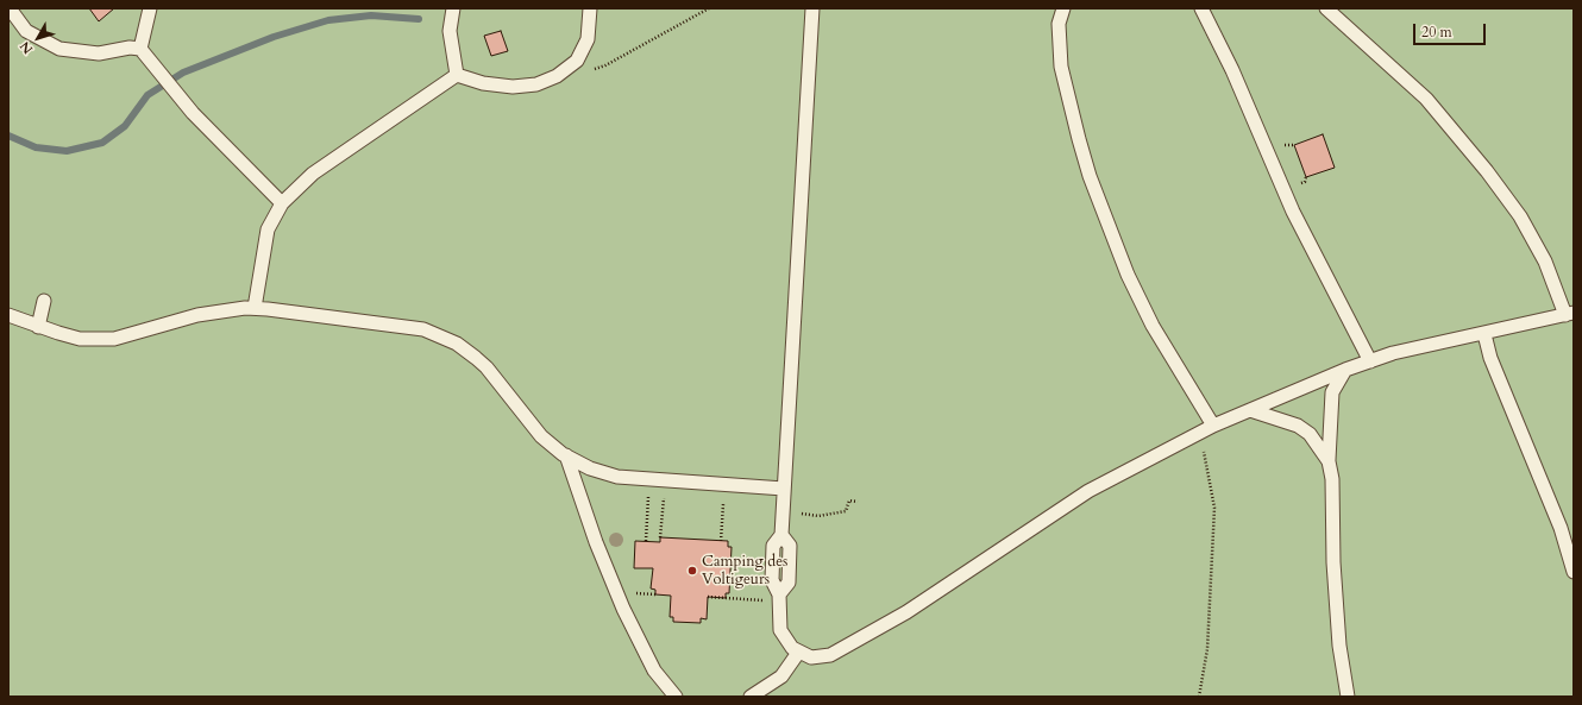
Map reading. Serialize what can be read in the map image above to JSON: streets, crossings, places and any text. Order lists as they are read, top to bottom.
{
  "places": ["Camping des Voltigeurs"],
  "scale_bar": "20 m",
  "north": "bottom left"
}
